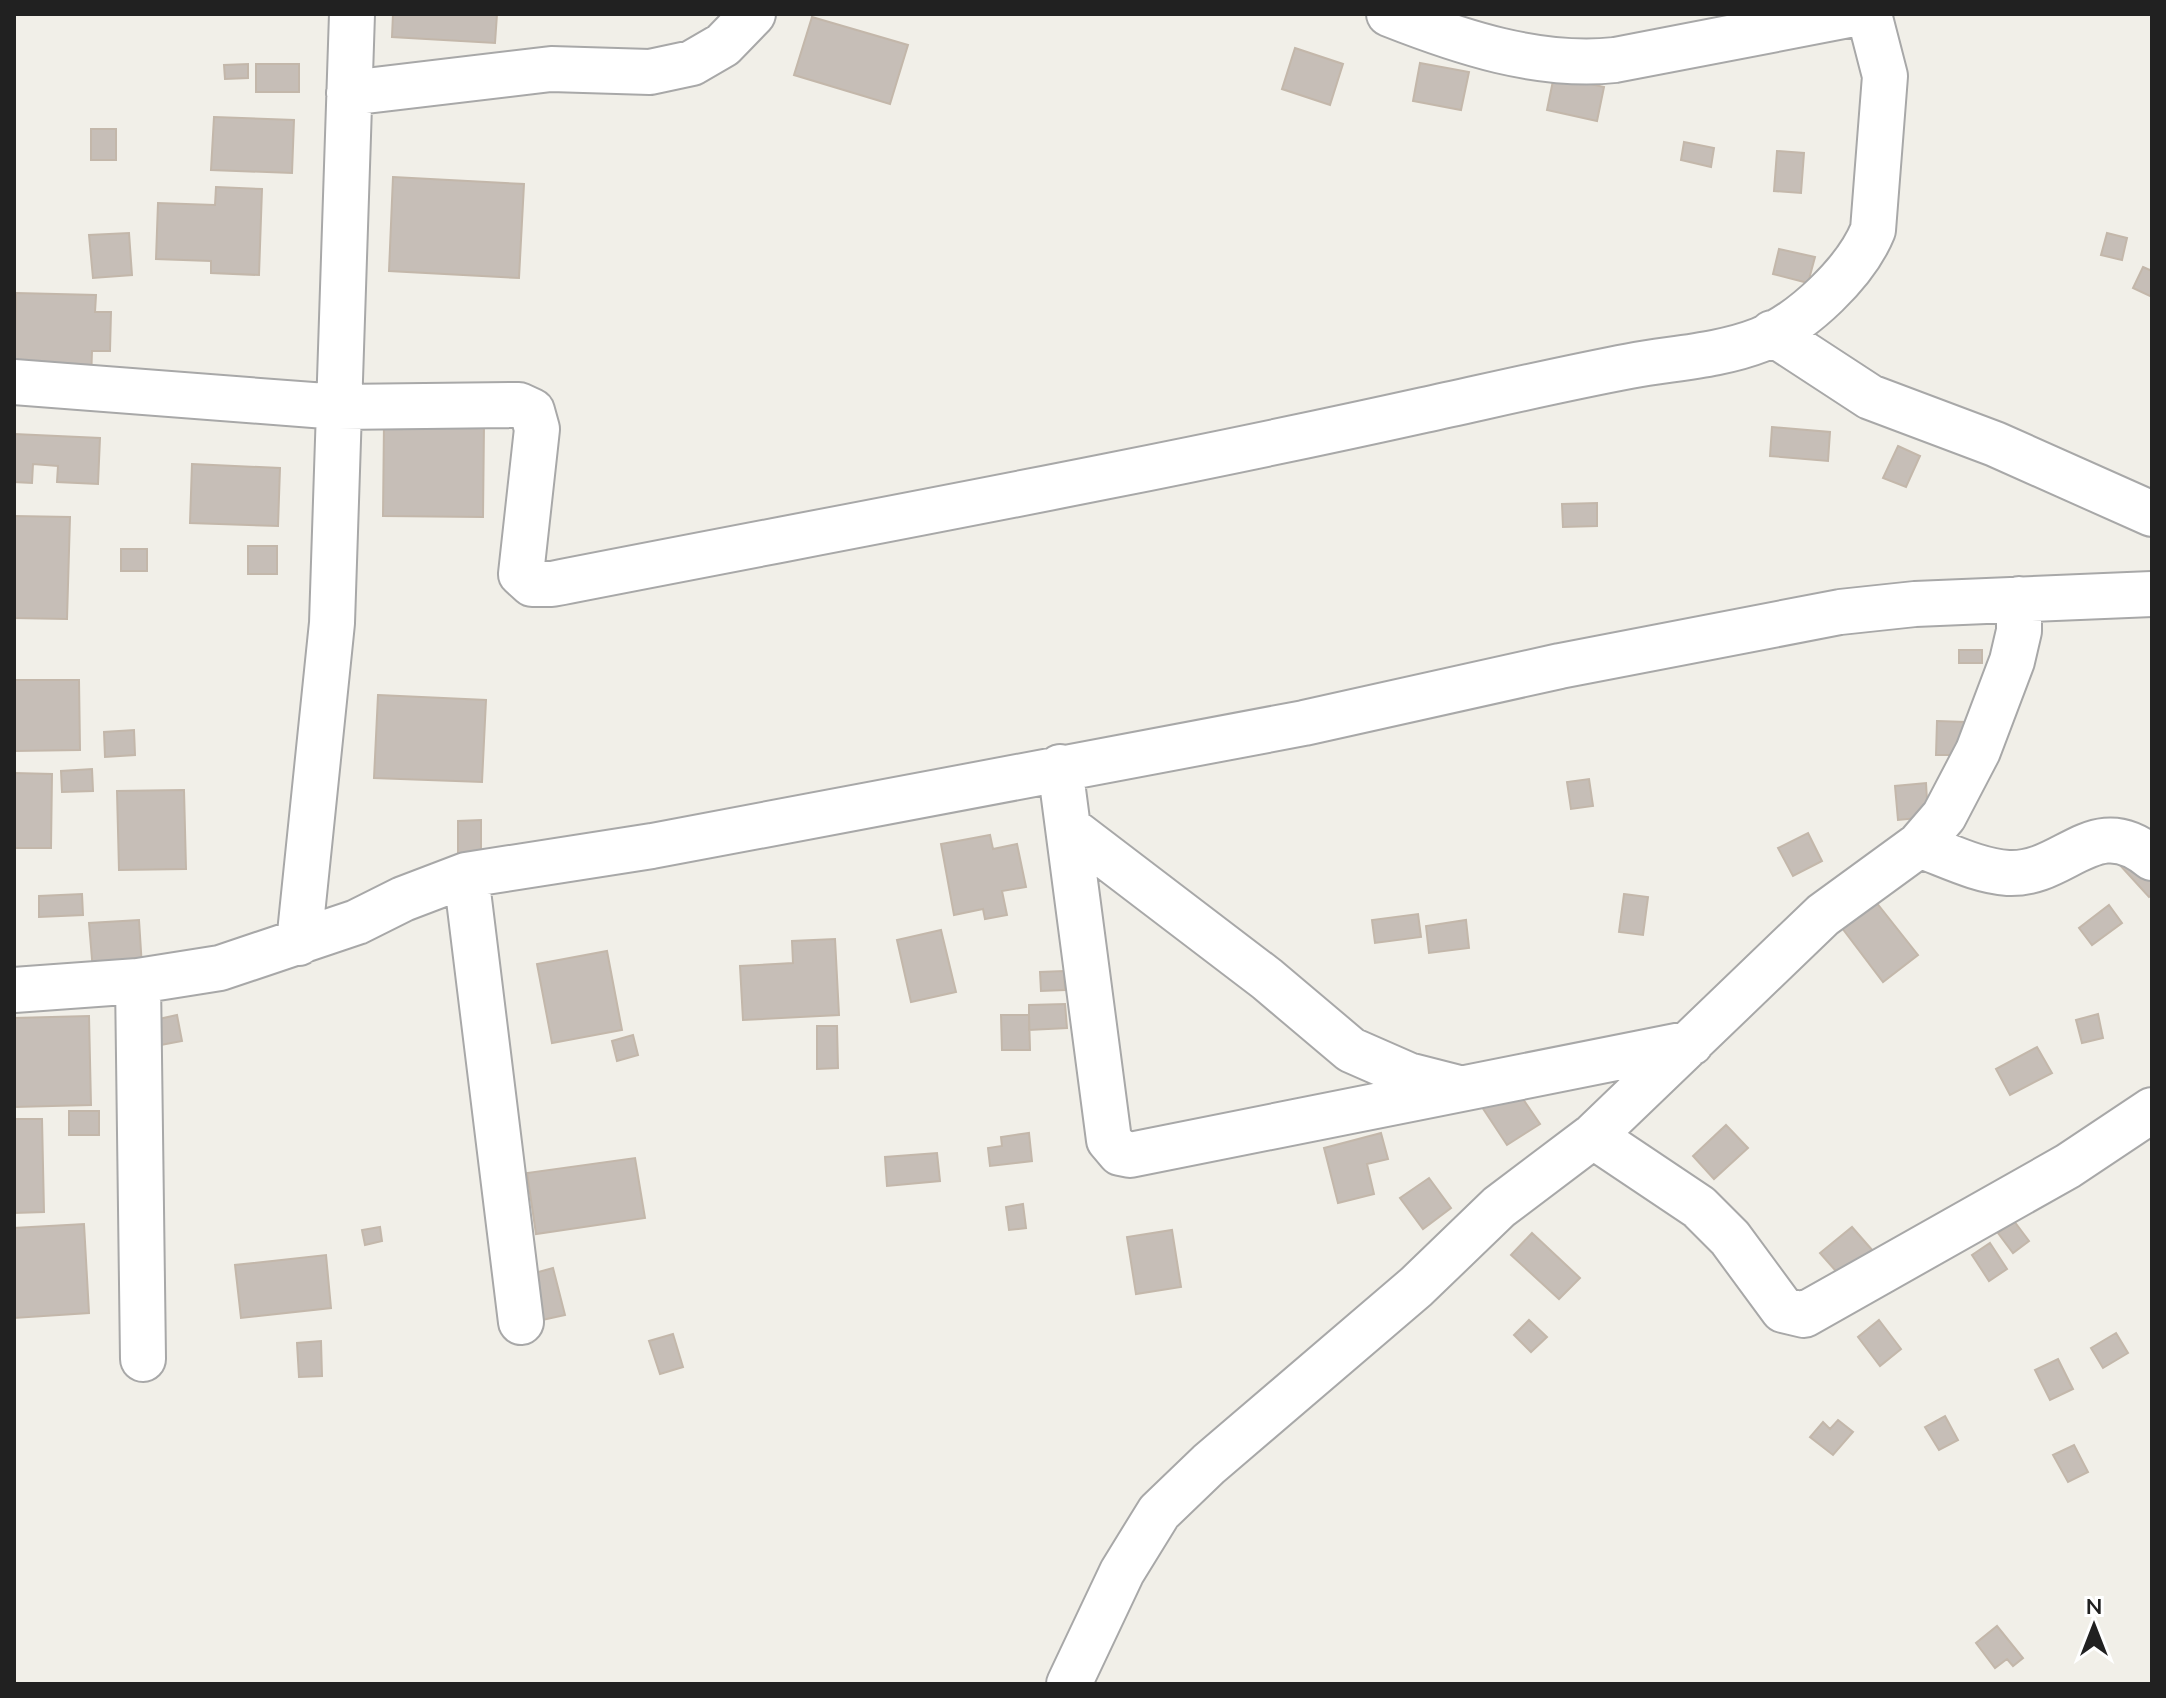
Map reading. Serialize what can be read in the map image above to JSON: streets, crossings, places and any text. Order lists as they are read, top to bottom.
{
  "north": "top"
}
